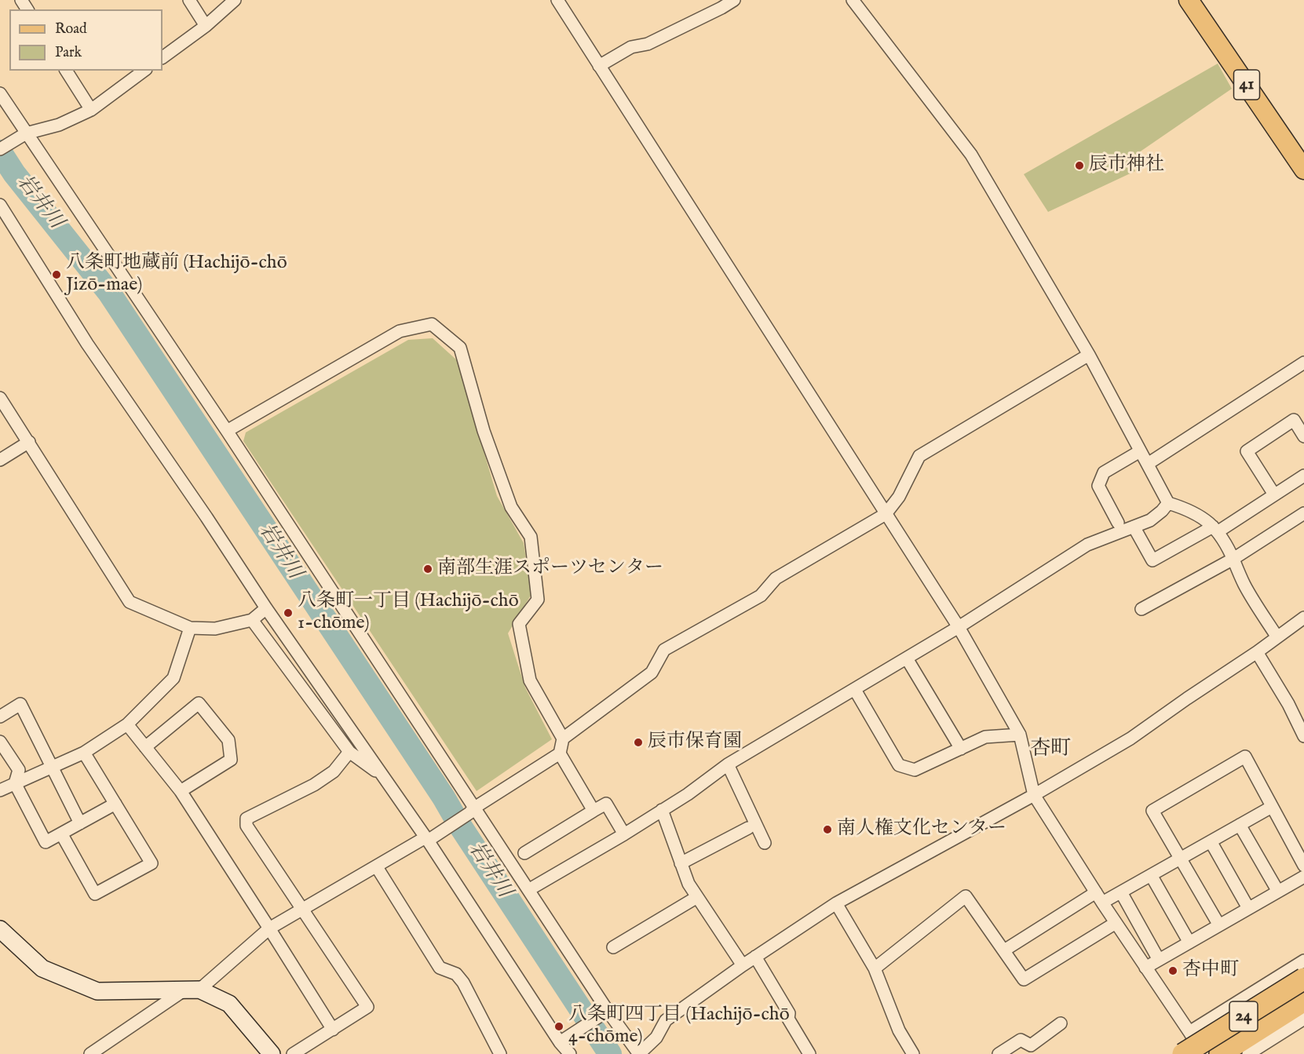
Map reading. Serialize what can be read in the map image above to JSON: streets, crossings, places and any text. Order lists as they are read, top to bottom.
{
  "streets": {
    "highway": ["24"],
    "main road": ["41"]
  },
  "districts": ["杏町"],
  "water": ["岩井川"],
  "places": [
    "辰市神社",
    "八条町地蔵前 (Hachijō-chō Jizō-mae)",
    "南部生涯スポーツセンター",
    "八条町一丁目 (Hachijō-chō 1-chōme)",
    "辰市保育園",
    "南人権文化センター",
    "杏中町",
    "八条町四丁目 (Hachijō-chō 4-chōme)"
  ],
  "legend": ["Road", "Park"]
}
